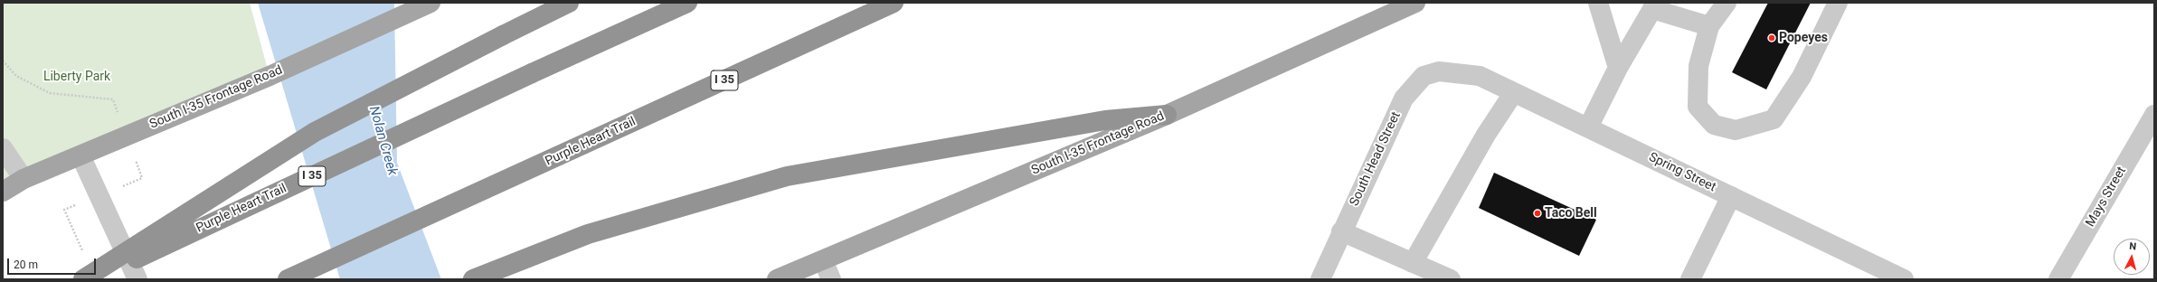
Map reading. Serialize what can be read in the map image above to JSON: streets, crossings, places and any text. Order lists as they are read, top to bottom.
{
  "streets": {
    "highway": ["I 35", "Purple Heart Trail"],
    "main road": ["South I-35 Frontage Road"],
    "street": ["South Head Street", "Spring Street", "Mays Street"]
  },
  "crossings": [
    ["South Head Street", "Spring Street"]
  ],
  "water": ["Nolan Creek"],
  "parks": ["Liberty Park"],
  "places": ["Popeyes", "Taco Bell"],
  "scale_bar": "20 m",
  "north": "top"
}
